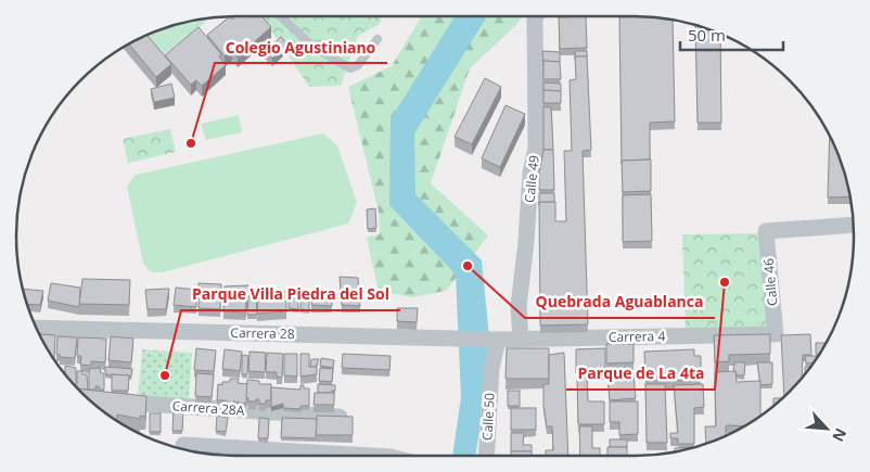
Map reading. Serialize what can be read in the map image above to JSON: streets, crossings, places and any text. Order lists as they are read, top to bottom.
{
  "streets": {
    "street": [
      "Calle 49",
      "Calle 46",
      "Carrera 28",
      "Carrera 4",
      "Carrera 28A",
      "Calle 50"
    ]
  },
  "crossings": [
    ["Calle 49", "Carrera 4"],
    ["Calle 46", "Carrera 4"],
    ["Carrera 28", "Carrera 4"],
    ["Carrera 28", "Calle 50"],
    ["Carrera 4", "Calle 50"]
  ],
  "places": [
    "Colegio Agustiniano",
    "Quebrada Aguablanca",
    "Parque de La 4ta",
    "Parque Villa Piedra del Sol"
  ],
  "scale_bar": "50 m",
  "north": "bottom right"
}
